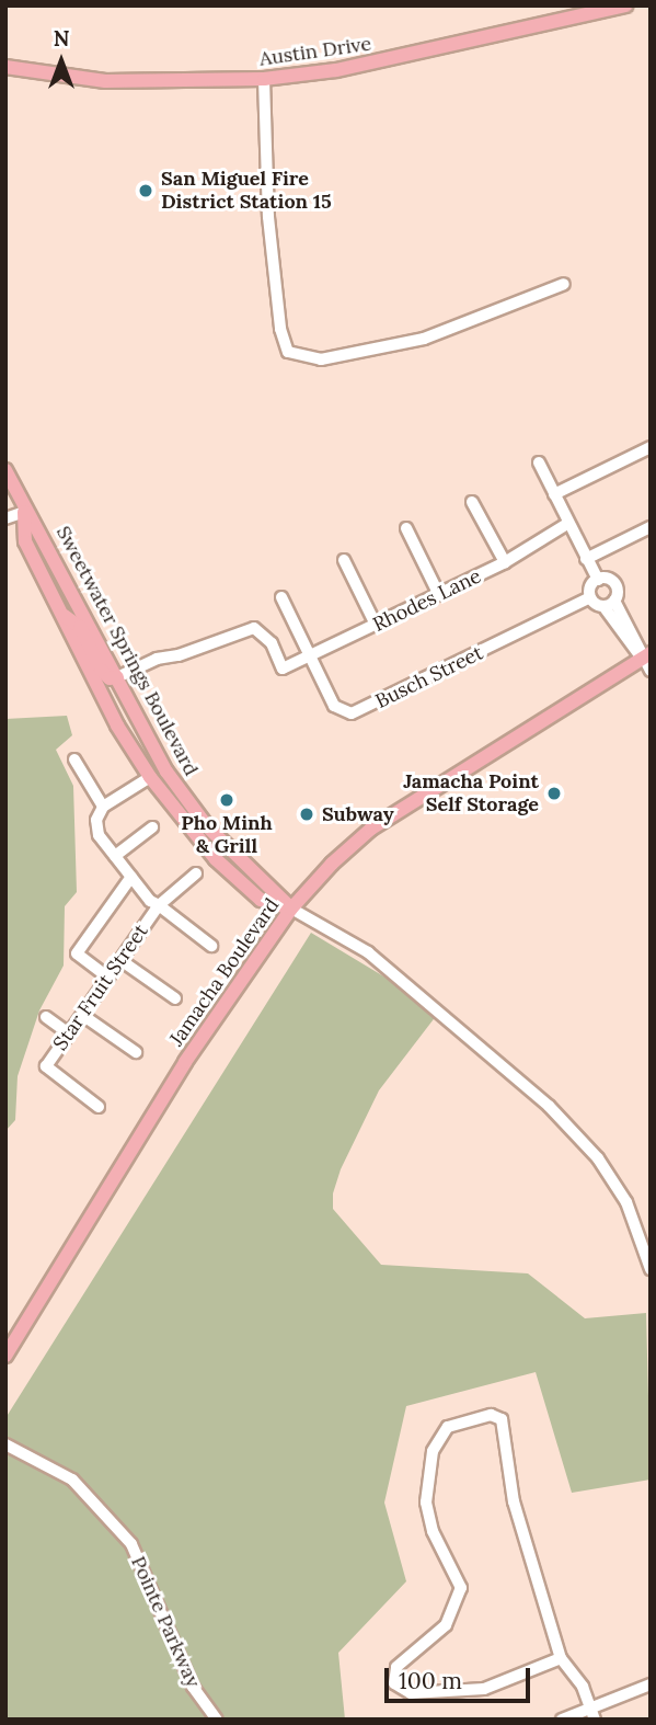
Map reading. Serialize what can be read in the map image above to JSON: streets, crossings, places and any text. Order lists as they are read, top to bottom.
{
  "streets": {
    "main road": ["Austin Drive", "Sweetwater Springs Boulevard", "Jamacha Boulevard"],
    "street": [
      "Rhodes Lane",
      "Busch Street",
      "Star Fruit Street",
      "Pointe Parkway"
    ]
  },
  "crossings": [
    ["Rhodes Lane", "Sweetwater Springs Boulevard"],
    ["Rhodes Lane", "Busch Street"],
    ["Sweetwater Springs Boulevard", "Jamacha Boulevard"]
  ],
  "places": [
    "San Miguel Fire District Station 15",
    "Jamacha Point Self Storage",
    "Pho Minh & Grill",
    "Subway"
  ],
  "scale_bar": "100 m",
  "north": "top"
}
